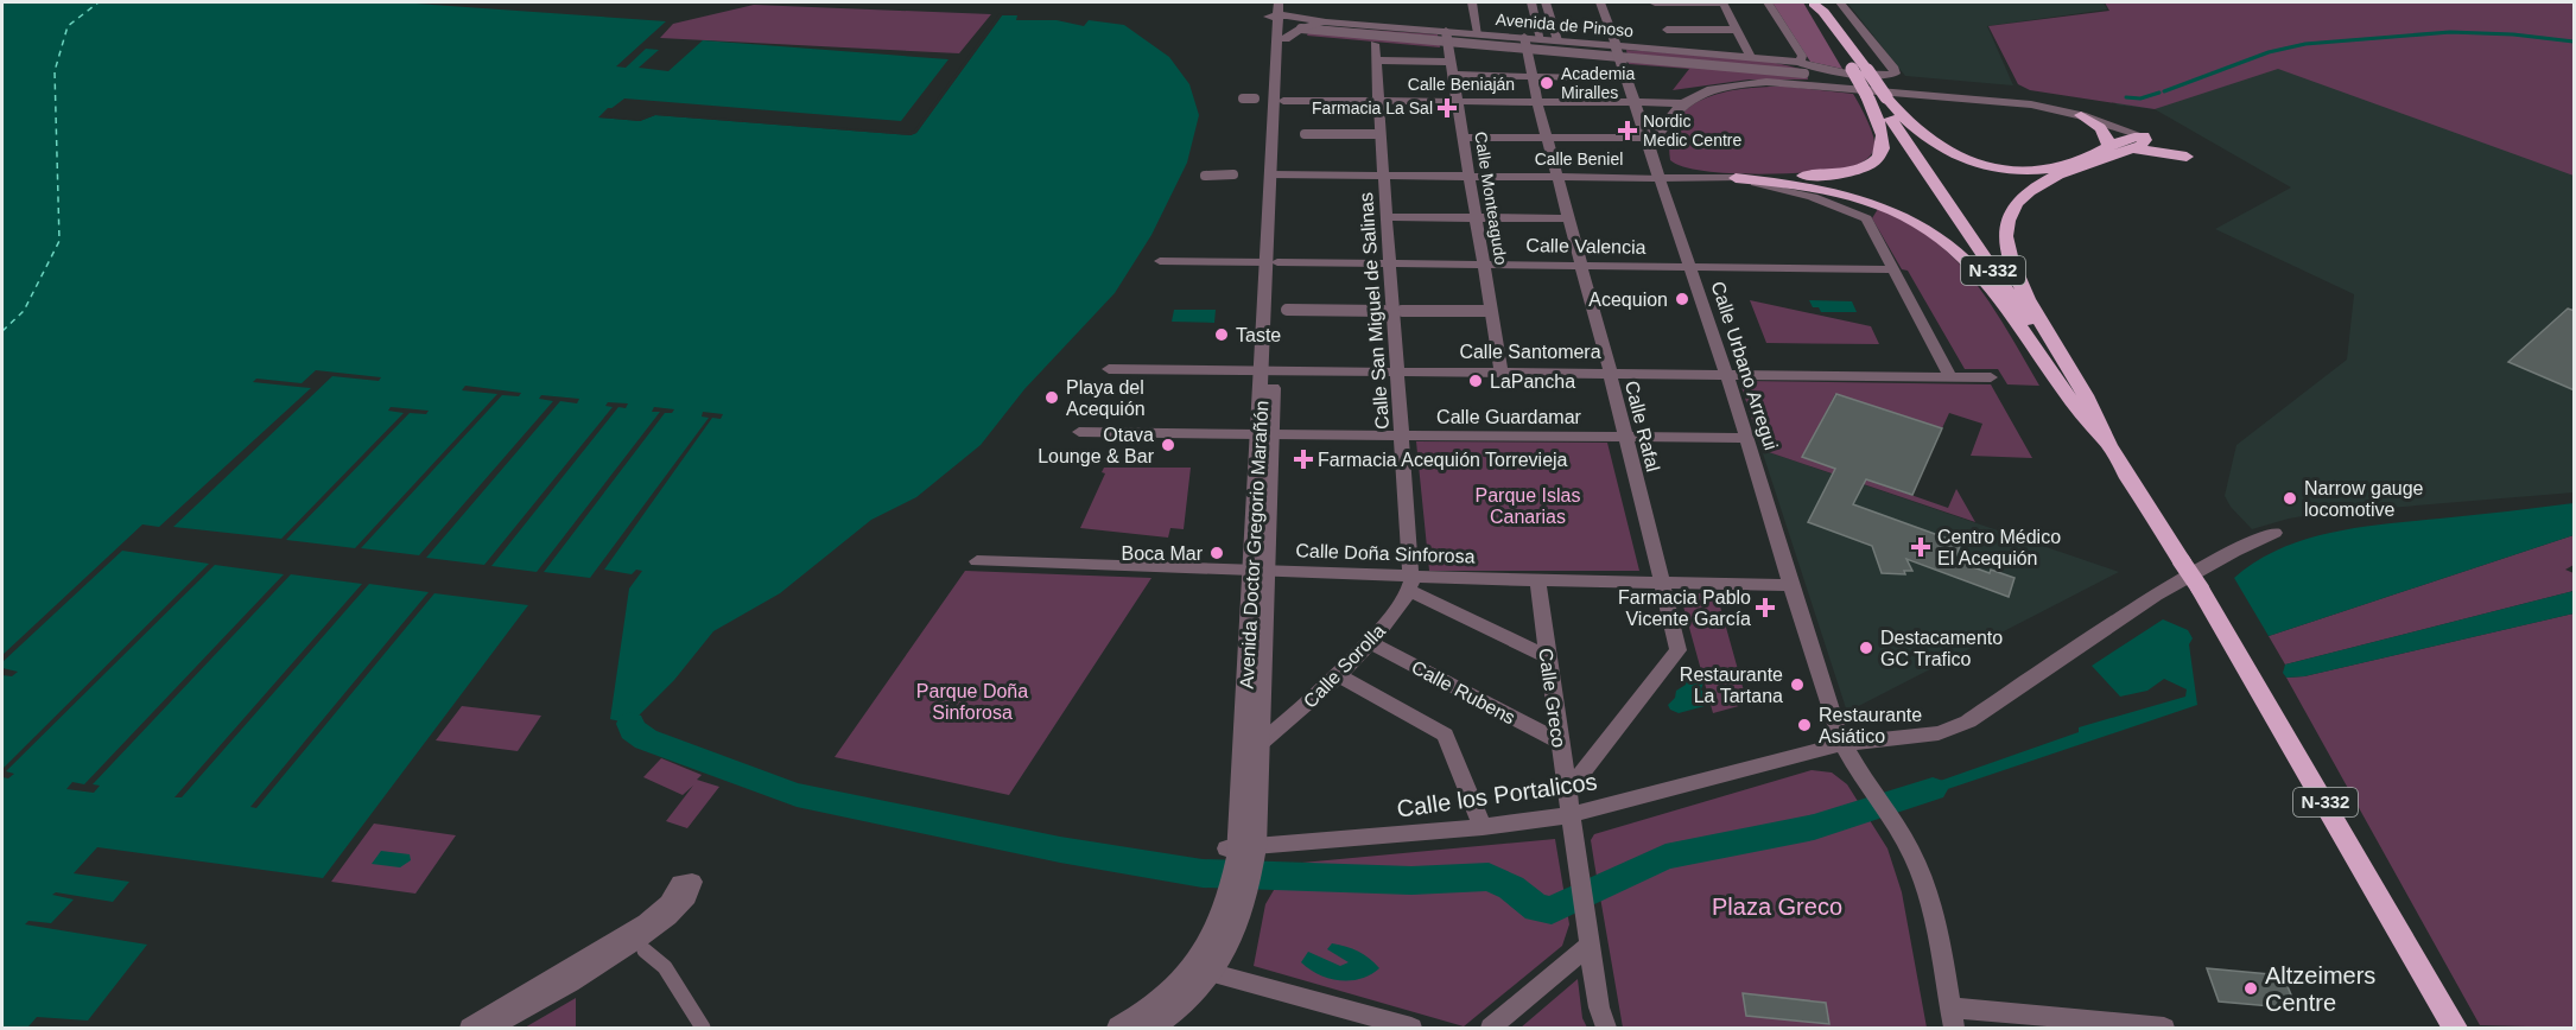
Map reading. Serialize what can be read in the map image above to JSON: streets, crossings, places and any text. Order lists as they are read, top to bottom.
{
  "streets": {
    "highway": ["N-332"],
    "street": [
      "Avenida de Pinoso",
      "Calle Beniaján",
      "Calle Beniel",
      "Calle Monteagudo",
      "Calle Valencia",
      "Calle San Miguel de Salinas",
      "Calle Santomera",
      "Calle Urbano Arregui",
      "Calle Guardamar",
      "Calle Rafal",
      "Avenida Doctor Gregorio Marañón",
      "Calle Doña Sinforosa",
      "Calle Sorolla",
      "Calle Rubens",
      "Calle Greco",
      "Calle los Portalicos"
    ]
  },
  "crossings": [
    ["Avenida de Pinoso", "Calle Monteagudo"],
    ["Avenida de Pinoso", "Calle Urbano Arregui"],
    ["Avenida de Pinoso", "Calle Rafal"],
    ["Avenida de Pinoso", "Avenida Doctor Gregorio Marañón"],
    ["Calle Beniaján", "Calle Monteagudo"],
    ["Calle Beniaján", "Calle San Miguel de Salinas"],
    ["Calle Beniaján", "Calle Urbano Arregui"],
    ["Calle Beniaján", "Calle Rafal"],
    ["Calle Beniaján", "Avenida Doctor Gregorio Marañón"],
    ["Calle Beniel", "Calle Monteagudo"],
    ["Calle Beniel", "Calle Valencia"],
    ["Calle Beniel", "Calle San Miguel de Salinas"],
    ["Calle Beniel", "Calle Urbano Arregui"],
    ["Calle Beniel", "Calle Rafal"],
    ["Calle Beniel", "Avenida Doctor Gregorio Marañón"],
    ["Calle Monteagudo", "Calle Valencia"],
    ["Calle Monteagudo", "Calle Santomera"],
    ["Calle Valencia", "Calle San Miguel de Salinas"],
    ["Calle Valencia", "Calle Urbano Arregui"],
    ["Calle Valencia", "Calle Rafal"],
    ["Calle Valencia", "Avenida Doctor Gregorio Marañón"],
    ["Calle San Miguel de Salinas", "Calle Santomera"],
    ["Calle San Miguel de Salinas", "Calle Guardamar"],
    ["Calle San Miguel de Salinas", "Calle Doña Sinforosa"],
    ["Calle San Miguel de Salinas", "Calle Sorolla"],
    ["Calle Santomera", "Calle Urbano Arregui"],
    ["Calle Santomera", "Calle Rafal"],
    ["Calle Santomera", "Avenida Doctor Gregorio Marañón"],
    ["Calle Urbano Arregui", "Calle Guardamar"],
    ["Calle Urbano Arregui", "Calle Doña Sinforosa"],
    ["Calle Urbano Arregui", "Calle los Portalicos"],
    ["Calle Guardamar", "Calle Rafal"],
    ["Calle Guardamar", "Avenida Doctor Gregorio Marañón"],
    ["Calle Rafal", "Calle Doña Sinforosa"],
    ["Calle Rafal", "Calle Greco"],
    ["Avenida Doctor Gregorio Marañón", "Calle Doña Sinforosa"],
    ["Avenida Doctor Gregorio Marañón", "Calle Sorolla"],
    ["Avenida Doctor Gregorio Marañón", "Calle los Portalicos"],
    ["Calle Doña Sinforosa", "Calle Sorolla"],
    ["Calle Doña Sinforosa", "Calle Greco"],
    ["Calle Sorolla", "Calle Rubens"],
    ["Calle Rubens", "Calle Greco"],
    ["Calle Greco", "Calle los Portalicos"]
  ],
  "parks": ["Parque Islas Canarias", "Parque Doña Sinforosa", "Plaza Greco"],
  "places": {
    "other": [
      "Academia Miralles",
      "Acequion",
      "Taste",
      "LaPancha",
      "Playa del Acequión",
      "Otava Lounge & Bar",
      "Narrow gauge locomotive",
      "Boca Mar",
      "Destacamento GC Trafico",
      "Restaurante La Tartana",
      "Restaurante Asiático",
      "Altzeimers Centre"
    ],
    "health": [
      "Farmacia La Sal",
      "Nordic Medic Centre",
      "Farmacia Acequión Torrevieja",
      "Centro Médico El Acequión",
      "Farmacia Pablo Vicente García"
    ]
  }
}
